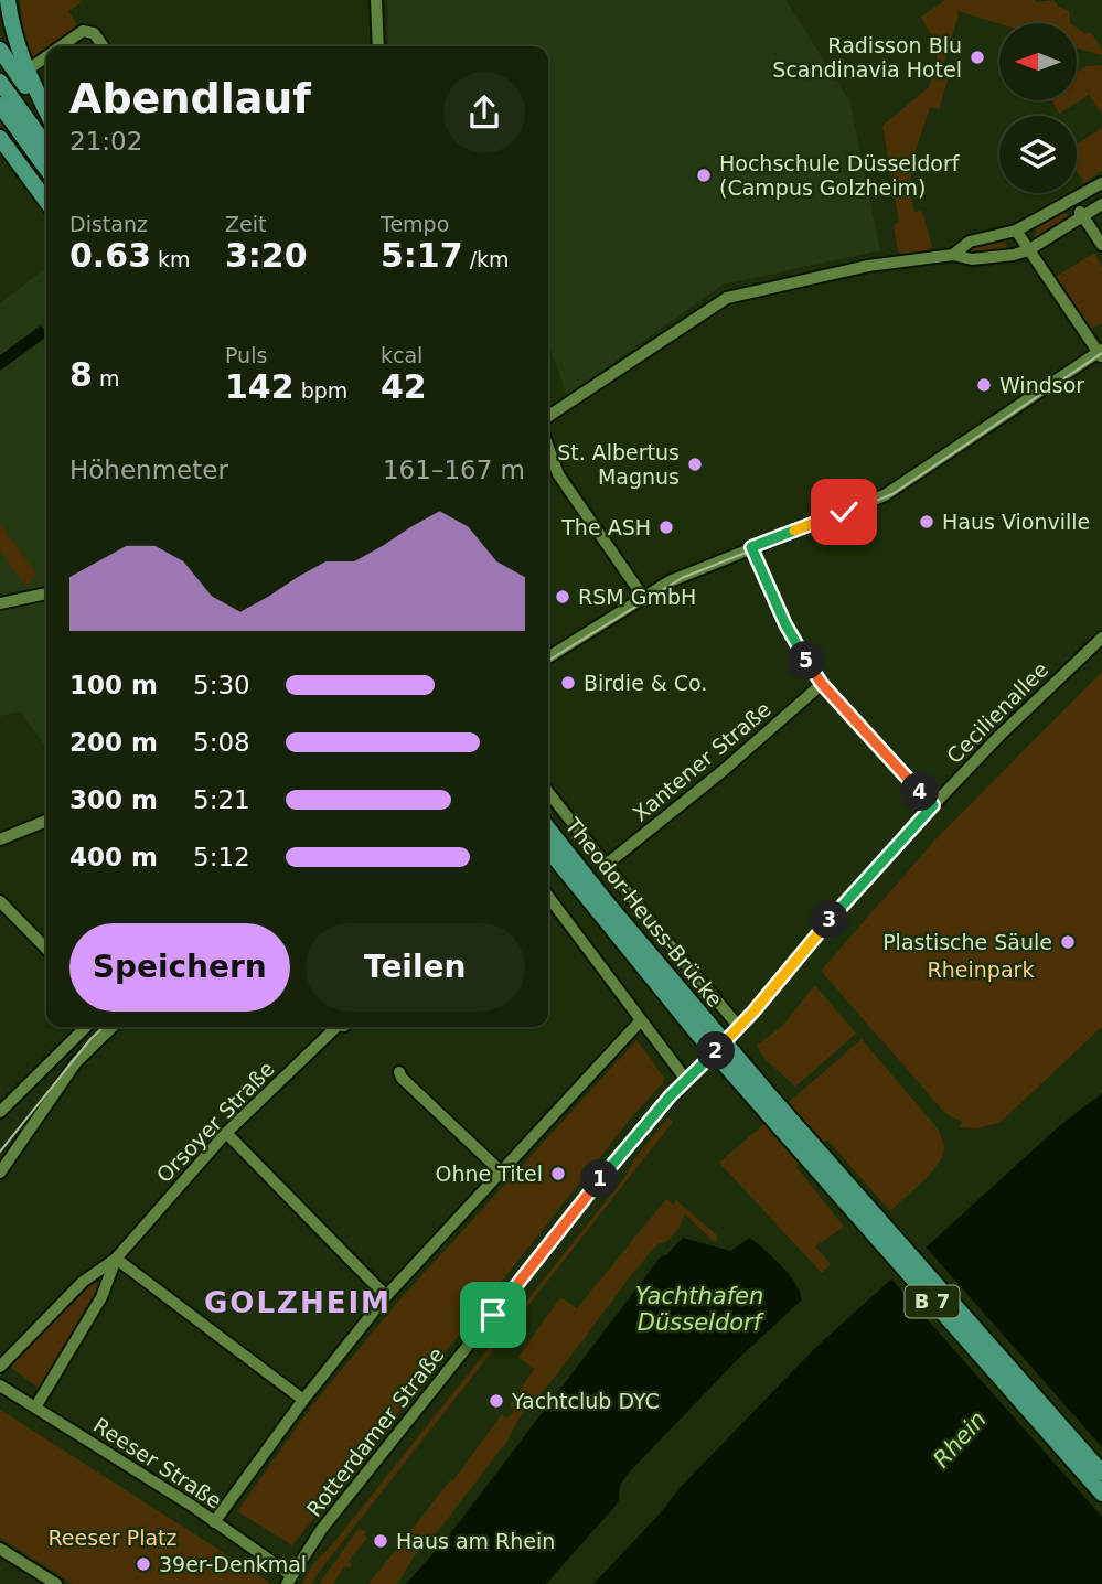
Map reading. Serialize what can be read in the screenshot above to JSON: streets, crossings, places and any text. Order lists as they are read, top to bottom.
{
  "streets": {
    "main road": ["Theodor-Heuss-Brücke", "B 7"],
    "street": [
      "Cecilienallee",
      "Xantener Straße",
      "Orsoyer Straße",
      "Rotterdamer Straße",
      "Reeser Straße"
    ]
  },
  "crossings": [
    ["Cecilienallee", "Rotterdamer Straße"],
    ["Theodor-Heuss-Brücke", "B 7"],
    ["Orsoyer Straße", "Reeser Straße"],
    ["Rotterdamer Straße", "Reeser Straße"]
  ],
  "districts": ["GOLZHEIM"],
  "water": ["Yachthafen Düsseldorf", "Rhein"],
  "parks": ["Rheinpark", "Reeser Platz"],
  "places": [
    "Radisson Blu Scandinavia Hotel",
    "Hochschule Düsseldorf (Campus Golzheim)",
    "Windsor",
    "St. Albertus Magnus",
    "Haus Vionville",
    "The ASH",
    "RSM GmbH",
    "Birdie & Co.",
    "Plastische Säule",
    "Ohne Titel",
    "Yachtclub DYC",
    "Haus am Rhein",
    "39er-Denkmal"
  ],
  "north": "left",
  "page": {
    "heading": ["Abendlauf", "21:02"],
    "stats": [
      ["Distanz", "0.63 km"],
      ["Zeit", "3:20"],
      ["Tempo", "5:17 /km"],
      ["8 m"],
      ["Puls", "142 bpm"],
      ["kcal", "42"]
    ],
    "chart": ["Höhenmeter", "161–167 m"],
    "pins": [
      "5",
      "4",
      "3",
      "2",
      "1"
    ],
    "list": [
      {
        "name": "100 m",
        "note": "5:30"
      },
      {
        "name": "200 m",
        "note": "5:08"
      },
      {
        "name": "300 m",
        "note": "5:21"
      },
      {
        "name": "400 m",
        "note": "5:12"
      }
    ],
    "buttons": ["Speichern", "Teilen"]
  }
}
